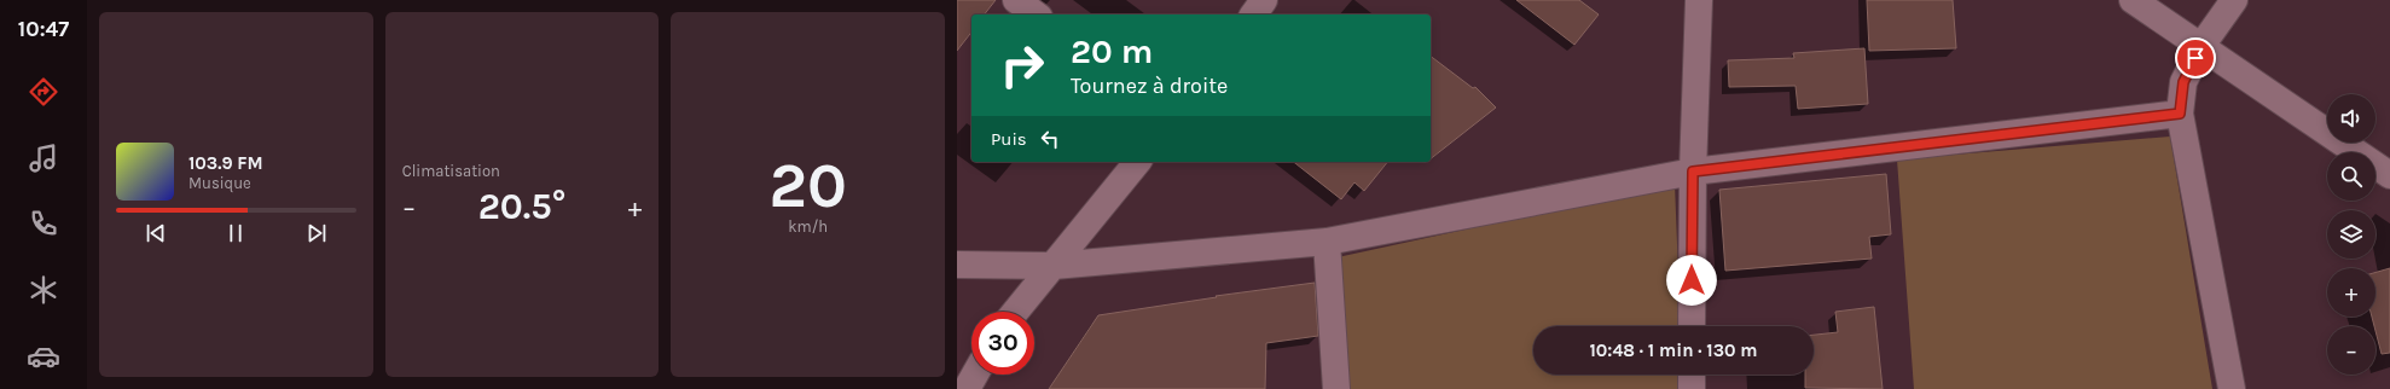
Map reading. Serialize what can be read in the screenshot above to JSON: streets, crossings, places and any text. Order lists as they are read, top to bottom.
{
  "page": {
    "tabs": "10:47",
    "tile": [
      "Climatisation",
      ["20", "km/h"]
    ],
    "turn": ["20 m", "Tournez à droite"],
    "map_buttons": ["+", "−"],
    "then": "Puis",
    "song": ["103.9 FM", "Musique"],
    "heat": ["−", "20.5°", "+"],
    "limit": "30",
    "trip": "10:48 · 1 min · 130 m"
  }
}
